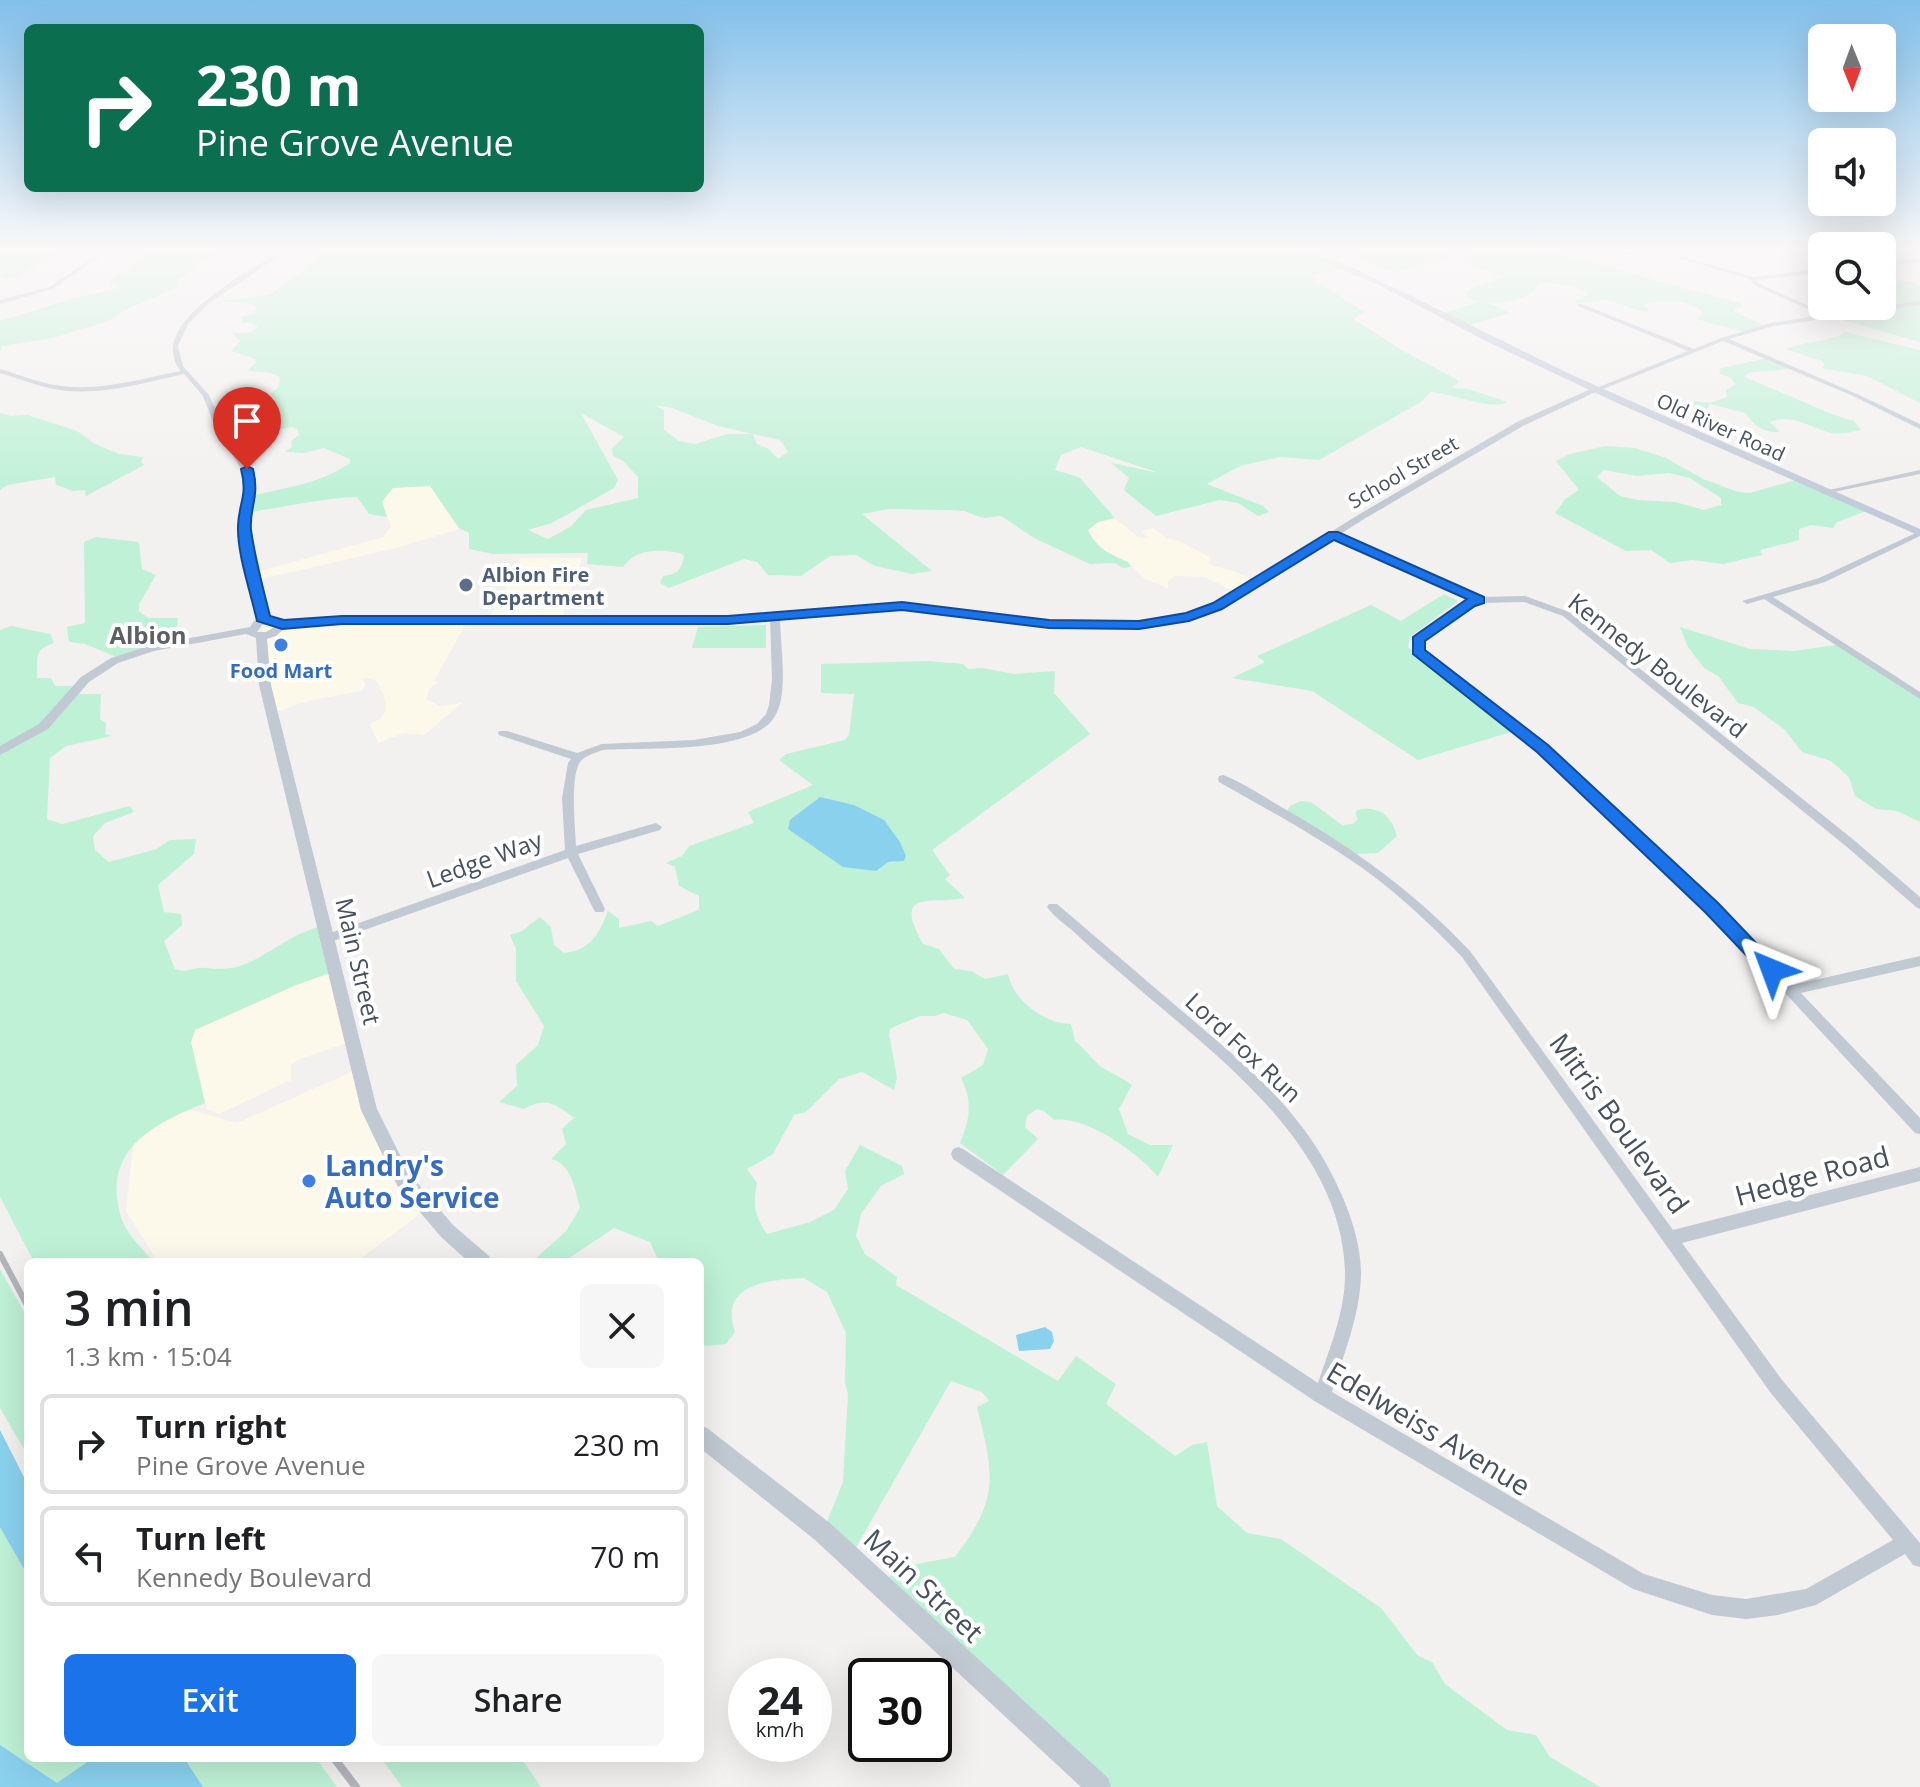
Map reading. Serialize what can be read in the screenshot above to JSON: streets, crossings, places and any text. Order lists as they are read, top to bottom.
{
  "streets": {
    "main road": ["Old River Road"],
    "street": [
      "School Street",
      "Kennedy Boulevard",
      "Ledge Way",
      "Main Street",
      "Lord Fox Run",
      "Mitris Boulevard",
      "Hedge Road",
      "Edelweiss Avenue"
    ]
  },
  "crossings": [
    ["Old River Road", "School Street"],
    ["School Street", "Kennedy Boulevard"],
    ["School Street", "Main Street"],
    ["Ledge Way", "Main Street"],
    ["Lord Fox Run", "Edelweiss Avenue"],
    ["Mitris Boulevard", "Hedge Road"],
    ["Mitris Boulevard", "Edelweiss Avenue"]
  ],
  "districts": ["Albion"],
  "places": ["Albion Fire Department", "Food Mart", "Landry's Auto Service"],
  "north": "bottom",
  "page": {
    "turn": ["230 m", "Pine Grove Avenue"],
    "heading": ["3 min", "1.3 km · 15:04"],
    "list": [
      {
        "name": "Turn right",
        "note": "Pine Grove Avenue",
        "value": "230 m"
      },
      {
        "name": "Turn left",
        "note": "Kennedy Boulevard",
        "value": "70 m"
      }
    ],
    "buttons": ["Exit", "Share"],
    "speed": "24 km/h",
    "limit": "30"
  }
}
